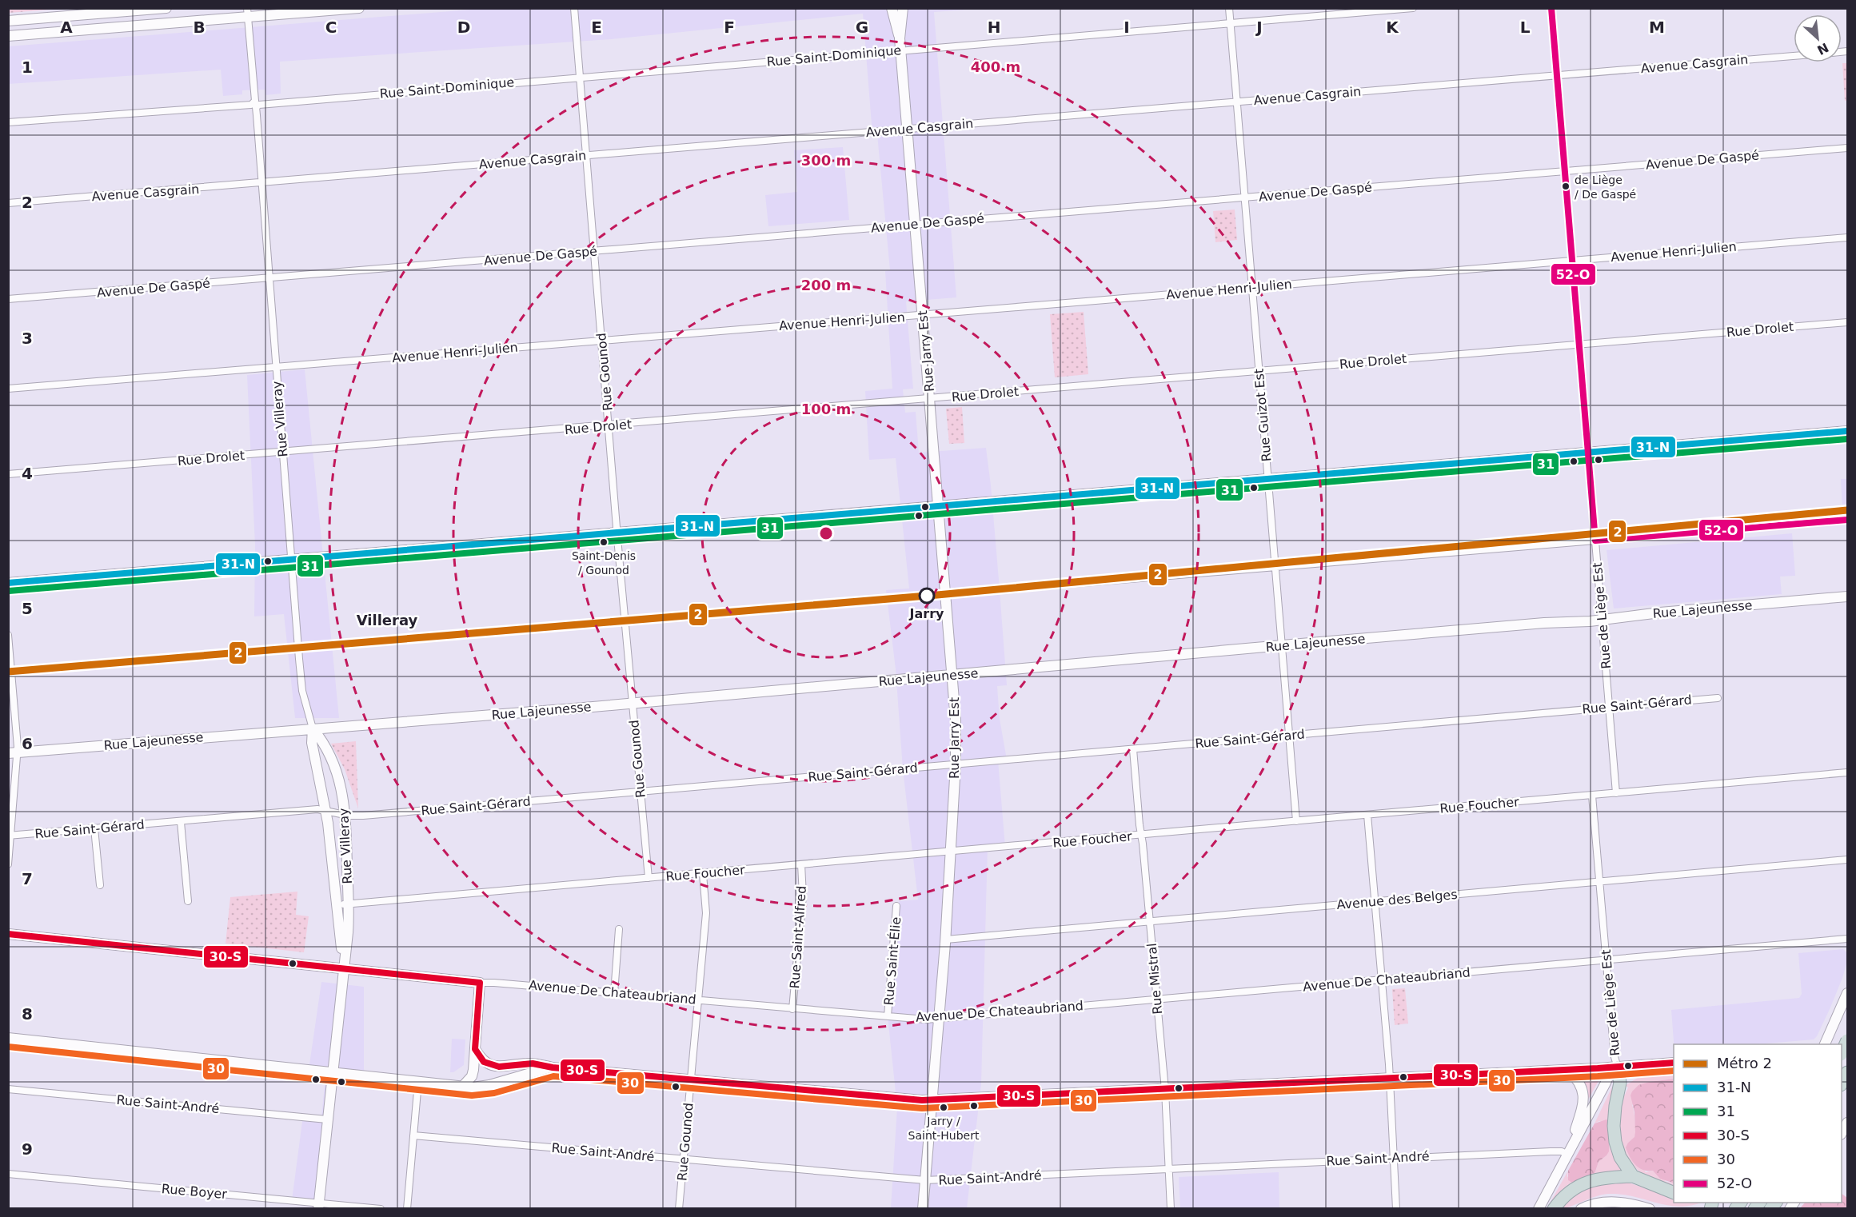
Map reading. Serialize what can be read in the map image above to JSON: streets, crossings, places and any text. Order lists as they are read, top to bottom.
{
  "streets": {
    "main road": [
      "Rue Jarry Est",
      "Rue Villeray",
      "Rue Lajeunesse",
      "Rue de Liège Est",
      "Avenue De Chateaubriand"
    ],
    "street": [
      "Rue Saint-Dominique",
      "Avenue Casgrain",
      "Avenue De Gaspé",
      "Avenue Henri-Julien",
      "Rue Drolet",
      "Rue Gounod",
      "Rue Guizot Est",
      "Rue Saint-Gérard",
      "Rue Foucher",
      "Avenue des Belges",
      "Rue Saint-Alfred",
      "Rue Saint-Élie",
      "Rue Mistral",
      "Rue Saint-André",
      "Rue Boyer"
    ]
  },
  "crossings": [
    ["Rue Saint-Dominique", "Rue Jarry Est"],
    ["Rue Saint-Dominique", "Rue Gounod"],
    ["Rue Saint-Dominique", "Rue Guizot Est"],
    ["Rue Saint-Dominique", "Rue Villeray"],
    ["Avenue Casgrain", "Rue Jarry Est"],
    ["Avenue Casgrain", "Rue Gounod"],
    ["Avenue Casgrain", "Rue Guizot Est"],
    ["Avenue Casgrain", "Rue Villeray"],
    ["Avenue Casgrain", "Rue de Liège Est"],
    ["Avenue De Gaspé", "Rue Jarry Est"],
    ["Avenue De Gaspé", "Rue Gounod"],
    ["Avenue De Gaspé", "Rue Guizot Est"],
    ["Avenue De Gaspé", "Rue Villeray"],
    ["Avenue De Gaspé", "Rue de Liège Est"],
    ["Avenue Henri-Julien", "Rue Jarry Est"],
    ["Avenue Henri-Julien", "Rue Gounod"],
    ["Avenue Henri-Julien", "Rue Guizot Est"],
    ["Avenue Henri-Julien", "Rue Villeray"],
    ["Avenue Henri-Julien", "Rue de Liège Est"],
    ["Rue Drolet", "Rue Jarry Est"],
    ["Rue Drolet", "Rue Gounod"],
    ["Rue Drolet", "Rue Guizot Est"],
    ["Rue Drolet", "Rue Villeray"],
    ["Rue Drolet", "Rue de Liège Est"],
    ["Rue Jarry Est", "Rue Lajeunesse"],
    ["Rue Jarry Est", "Rue Saint-Gérard"],
    ["Rue Jarry Est", "Rue Foucher"],
    ["Rue Jarry Est", "Avenue des Belges"],
    ["Rue Jarry Est", "Avenue De Chateaubriand"],
    ["Rue Jarry Est", "Rue Saint-André"],
    ["Rue Gounod", "Rue Lajeunesse"],
    ["Rue Gounod", "Rue Saint-Gérard"],
    ["Rue Gounod", "Rue Foucher"],
    ["Rue Gounod", "Avenue De Chateaubriand"],
    ["Rue Gounod", "Rue Saint-André"],
    ["Rue Guizot Est", "Rue Lajeunesse"],
    ["Rue Guizot Est", "Rue Saint-Gérard"],
    ["Rue Guizot Est", "Rue Foucher"],
    ["Rue Villeray", "Rue Lajeunesse"],
    ["Rue Villeray", "Rue Saint-Gérard"],
    ["Rue Villeray", "Rue Foucher"],
    ["Rue Villeray", "Avenue De Chateaubriand"],
    ["Rue Villeray", "Rue Saint-André"],
    ["Rue Villeray", "Rue Boyer"],
    ["Rue Lajeunesse", "Rue de Liège Est"],
    ["Rue de Liège Est", "Rue Saint-Gérard"],
    ["Rue de Liège Est", "Rue Foucher"],
    ["Rue de Liège Est", "Avenue des Belges"],
    ["Rue de Liège Est", "Avenue De Chateaubriand"],
    ["Rue de Liège Est", "Rue Saint-André"],
    ["Rue Saint-Gérard", "Rue Mistral"],
    ["Rue Foucher", "Rue Saint-Alfred"],
    ["Rue Foucher", "Rue Mistral"],
    ["Avenue des Belges", "Rue Mistral"],
    ["Rue Saint-Alfred", "Avenue De Chateaubriand"],
    ["Rue Saint-Élie", "Avenue De Chateaubriand"],
    ["Rue Mistral", "Avenue De Chateaubriand"],
    ["Rue Mistral", "Rue Saint-André"]
  ],
  "districts": ["Villeray"],
  "places": [
    "de Liège / De Gaspé",
    "Saint-Denis / Gounod",
    "Jarry",
    "Jarry / Saint-Hubert"
  ],
  "lines": [
    "transit line 52-O",
    "transit line 31-N",
    "transit line 31",
    "metro line 2",
    "transit line 30-S",
    "transit line 30"
  ],
  "legend": [
    "Métro 2",
    "31-N",
    "31",
    "30-S",
    "30",
    "52-O"
  ],
  "north": "bottom right",
  "grid": {
    "columns": [
      "A",
      "B",
      "C",
      "D",
      "E",
      "F",
      "G",
      "H",
      "I",
      "J",
      "K",
      "L",
      "M"
    ],
    "rows": [
      "1",
      "2",
      "3",
      "4",
      "5",
      "6",
      "7",
      "8",
      "9"
    ]
  },
  "rings": [
    "400 m",
    "300 m",
    "200 m",
    "100 m"
  ]
}
